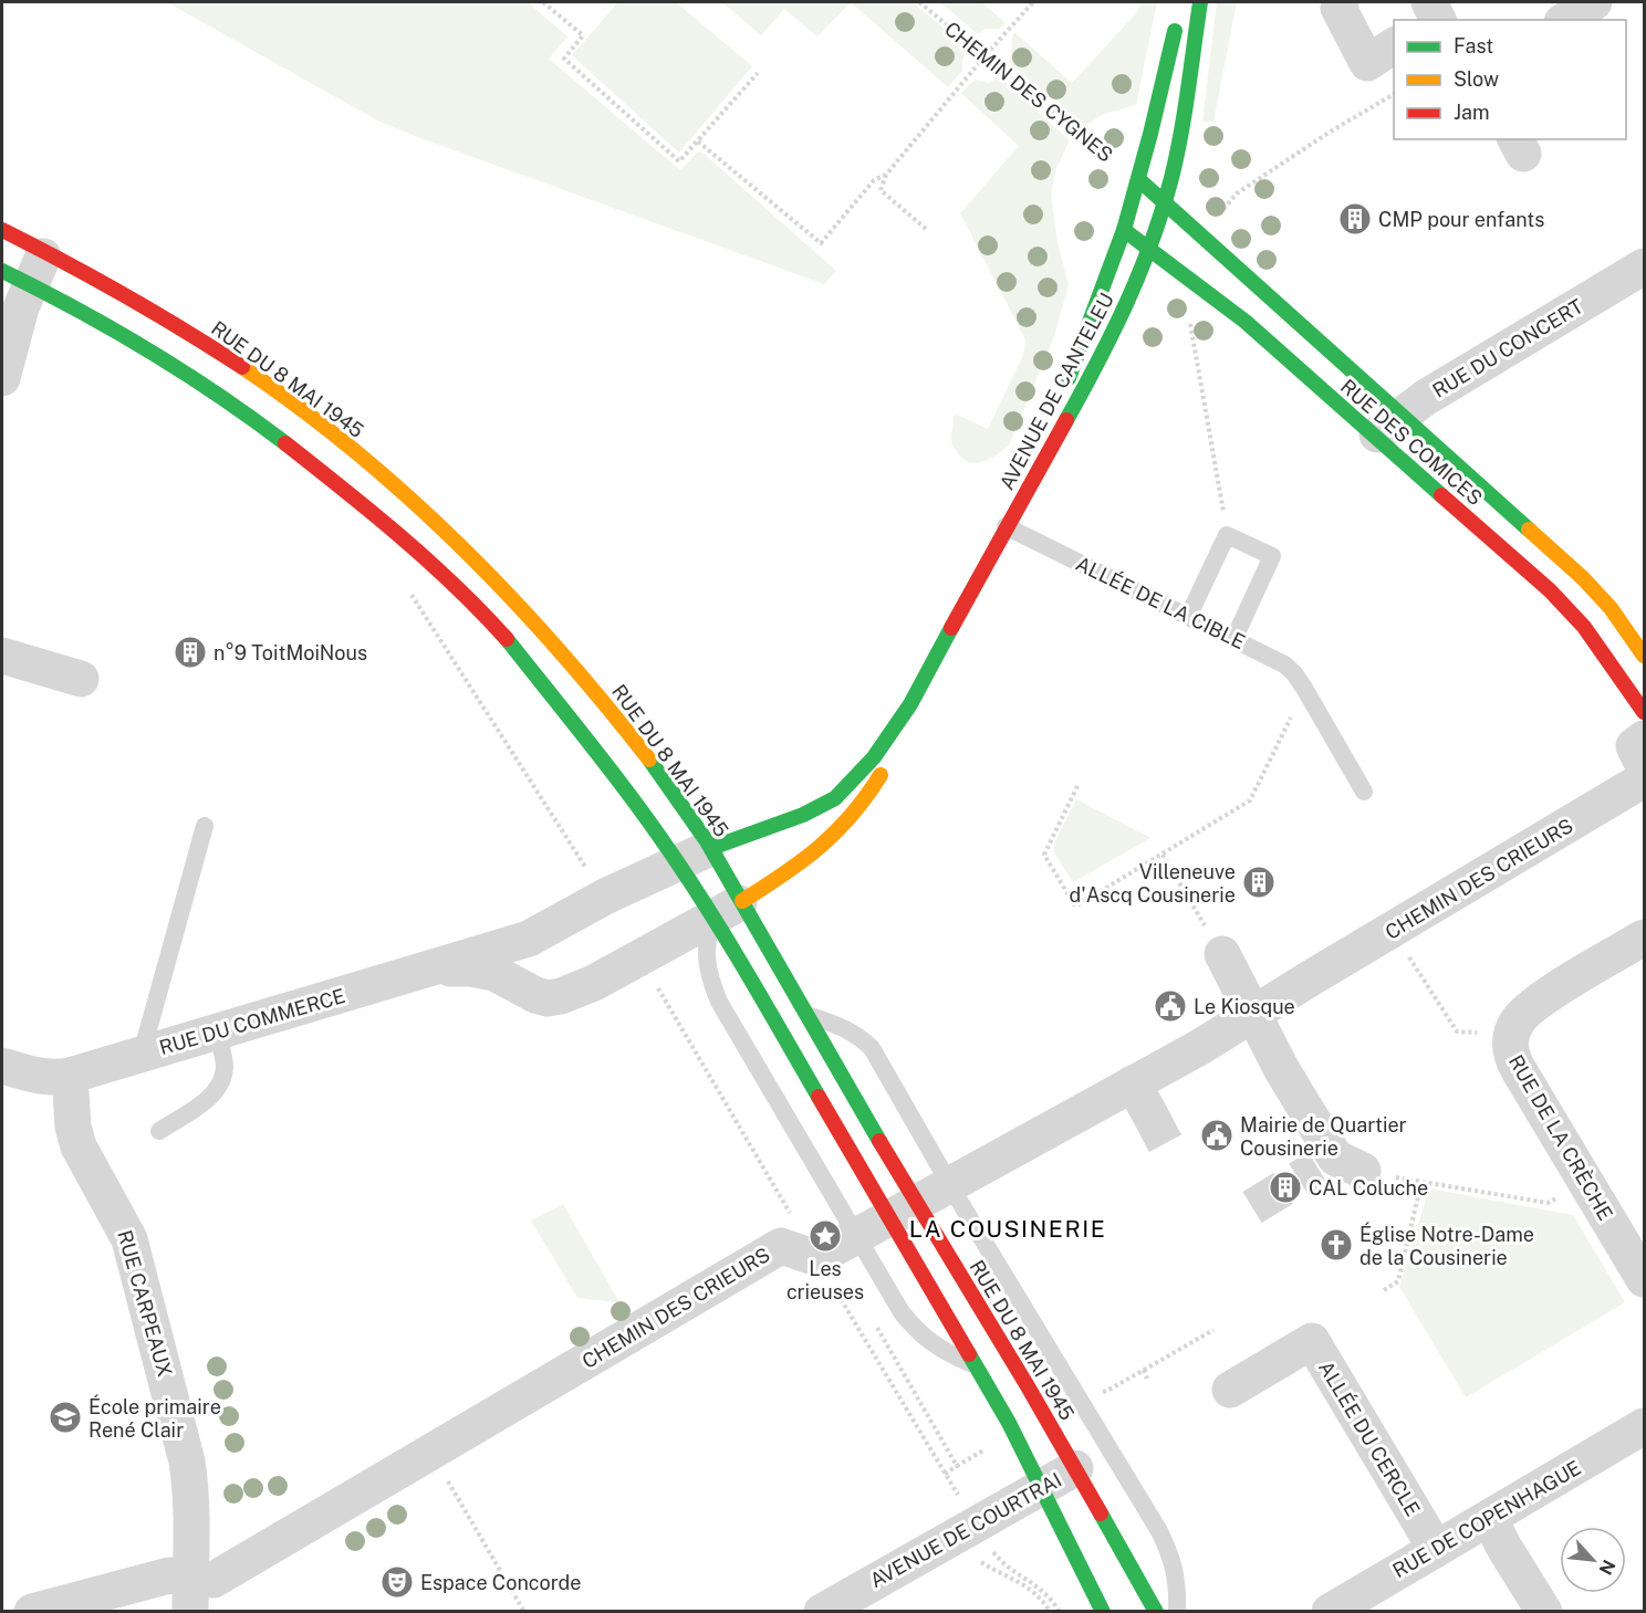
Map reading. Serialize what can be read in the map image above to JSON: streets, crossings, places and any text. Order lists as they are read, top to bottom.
{
  "streets": {
    "main road": ["RUE DU 8 MAI 1945", "AVENUE DE CANTELEU", "RUE DES COMICES"],
    "street": [
      "RUE DU CONCERT",
      "CHEMIN DES CRIEURS",
      "RUE DU COMMERCE",
      "RUE DE LA CRÈCHE",
      "RUE CARPEAUX",
      "ALLÉE DU CERCLE",
      "RUE DE COPENHAGUE",
      "AVENUE DE COURTRAI"
    ],
    "lane": ["ALLÉE DE LA CIBLE"],
    "path": ["CHEMIN DES CYGNES"]
  },
  "crossings": [
    ["CHEMIN DES CYGNES", "AVENUE DE CANTELEU"],
    ["CHEMIN DES CYGNES", "RUE DES COMICES"],
    ["RUE DU CONCERT", "RUE DES COMICES"],
    ["RUE DU 8 MAI 1945", "AVENUE DE CANTELEU"],
    ["RUE DU 8 MAI 1945", "CHEMIN DES CRIEURS"],
    ["RUE DU 8 MAI 1945", "RUE DU COMMERCE"],
    ["RUE DU 8 MAI 1945", "AVENUE DE COURTRAI"],
    ["AVENUE DE CANTELEU", "RUE DES COMICES"],
    ["AVENUE DE CANTELEU", "ALLÉE DE LA CIBLE"],
    ["AVENUE DE CANTELEU", "RUE DU COMMERCE"],
    ["CHEMIN DES CRIEURS", "RUE CARPEAUX"],
    ["RUE DU COMMERCE", "RUE CARPEAUX"],
    ["ALLÉE DU CERCLE", "RUE DE COPENHAGUE"]
  ],
  "districts": ["LA COUSINERIE"],
  "places": {
    "building": [
      "CMP pour enfants",
      "n°9 ToitMoiNous",
      "Villeneuve d'Ascq Cousinerie",
      "CAL Coluche"
    ],
    "public building": ["Le Kiosque", "Mairie de Quartier Cousinerie"],
    "place": ["Les crieuses"],
    "church": ["Église Notre-Dame de la Cousinerie"],
    "school or university": ["École primaire René Clair"],
    "theatre": ["Espace Concorde"]
  },
  "legend": ["Fast", "Slow", "Jam"],
  "north": "bottom right"
}
